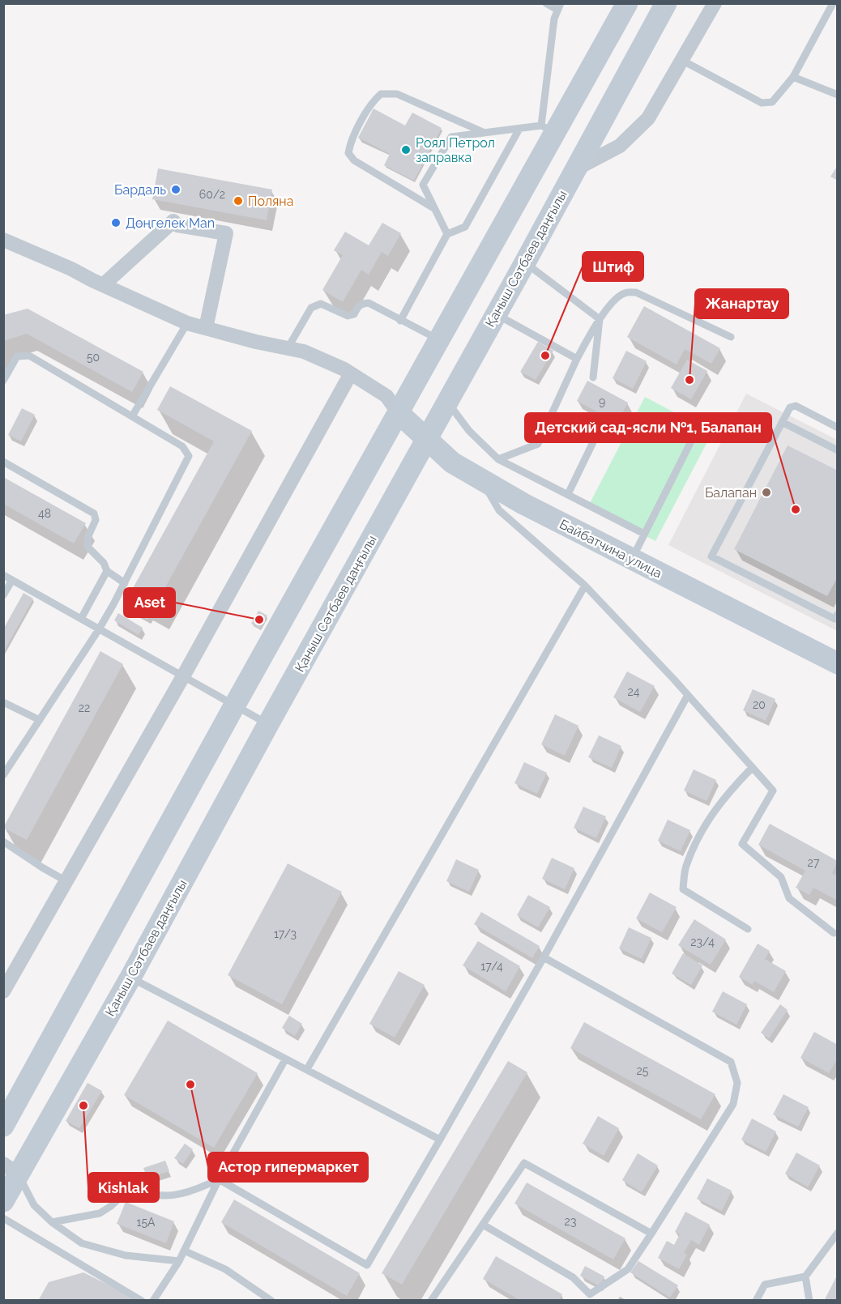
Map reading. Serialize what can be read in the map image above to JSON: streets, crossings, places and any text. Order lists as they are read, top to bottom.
{
  "streets": {
    "main road": ["Қаныш Сәтбаев даңғылы", "Байбатчина улица"]
  },
  "crossings": [
    ["Қаныш Сәтбаев даңғылы", "Байбатчина улица"]
  ],
  "places": [
    "Роял Петрол заправка",
    "Бардаль",
    "Поляна",
    "Дөңгелек Man",
    "Штиф",
    "Жанартау",
    "Балапан",
    "Детский сад-ясли №1, Балапан",
    "Aset",
    "Астор гипермаркет",
    "Kishlak"
  ],
  "house_numbers": [
    "60/2",
    "50",
    "9",
    "48",
    "24",
    "20",
    "22",
    "27",
    "17/3",
    "23/4",
    "17/4",
    "25",
    "23",
    "15А"
  ]
}
